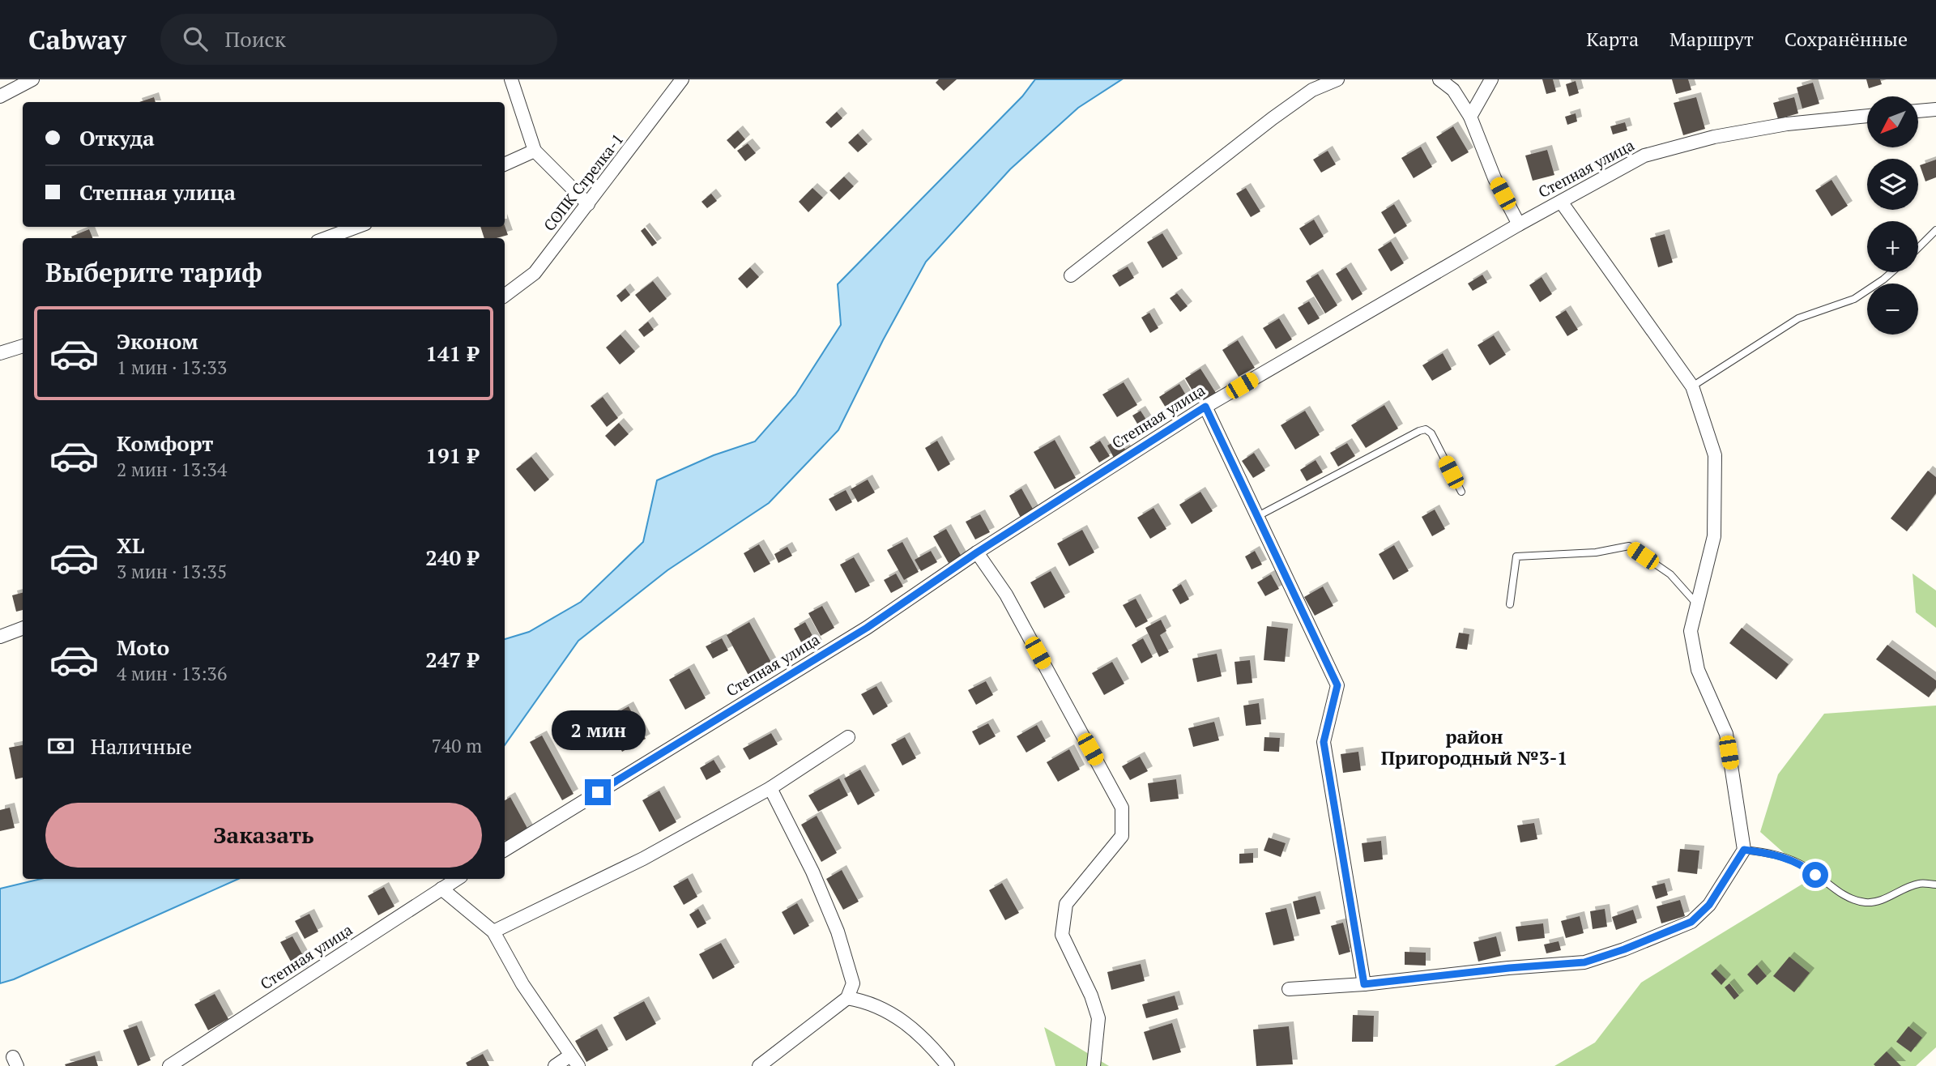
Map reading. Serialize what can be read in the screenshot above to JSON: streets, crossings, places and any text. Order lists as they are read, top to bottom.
{
  "streets": {
    "street": ["Степная улица", "СОПК Стрелка-1"]
  },
  "districts": ["район Пригородный №3-1"],
  "north": "bottom left",
  "page": {
    "header": "Cabway",
    "search": "Поиск",
    "nav": ["Карта", "Маршрут", "Сохранённые"],
    "map_buttons": ["+", "−"],
    "banner": ["Откуда", "Степная улица"],
    "heading": "Выберите тариф",
    "list": [
      {
        "name": "Эконом",
        "note": "1 мин · 13:33",
        "value": "141 ₽"
      },
      {
        "name": "Комфорт",
        "note": "2 мин · 13:34",
        "value": "191 ₽"
      },
      {
        "name": "XL",
        "note": "3 мин · 13:35",
        "value": "240 ₽"
      },
      {
        "name": "Moto",
        "note": "4 мин · 13:36",
        "value": "247 ₽"
      }
    ],
    "bubble": "2 мин",
    "pay": ["Наличные", "740 m"],
    "buttons": "Заказать"
  }
}
